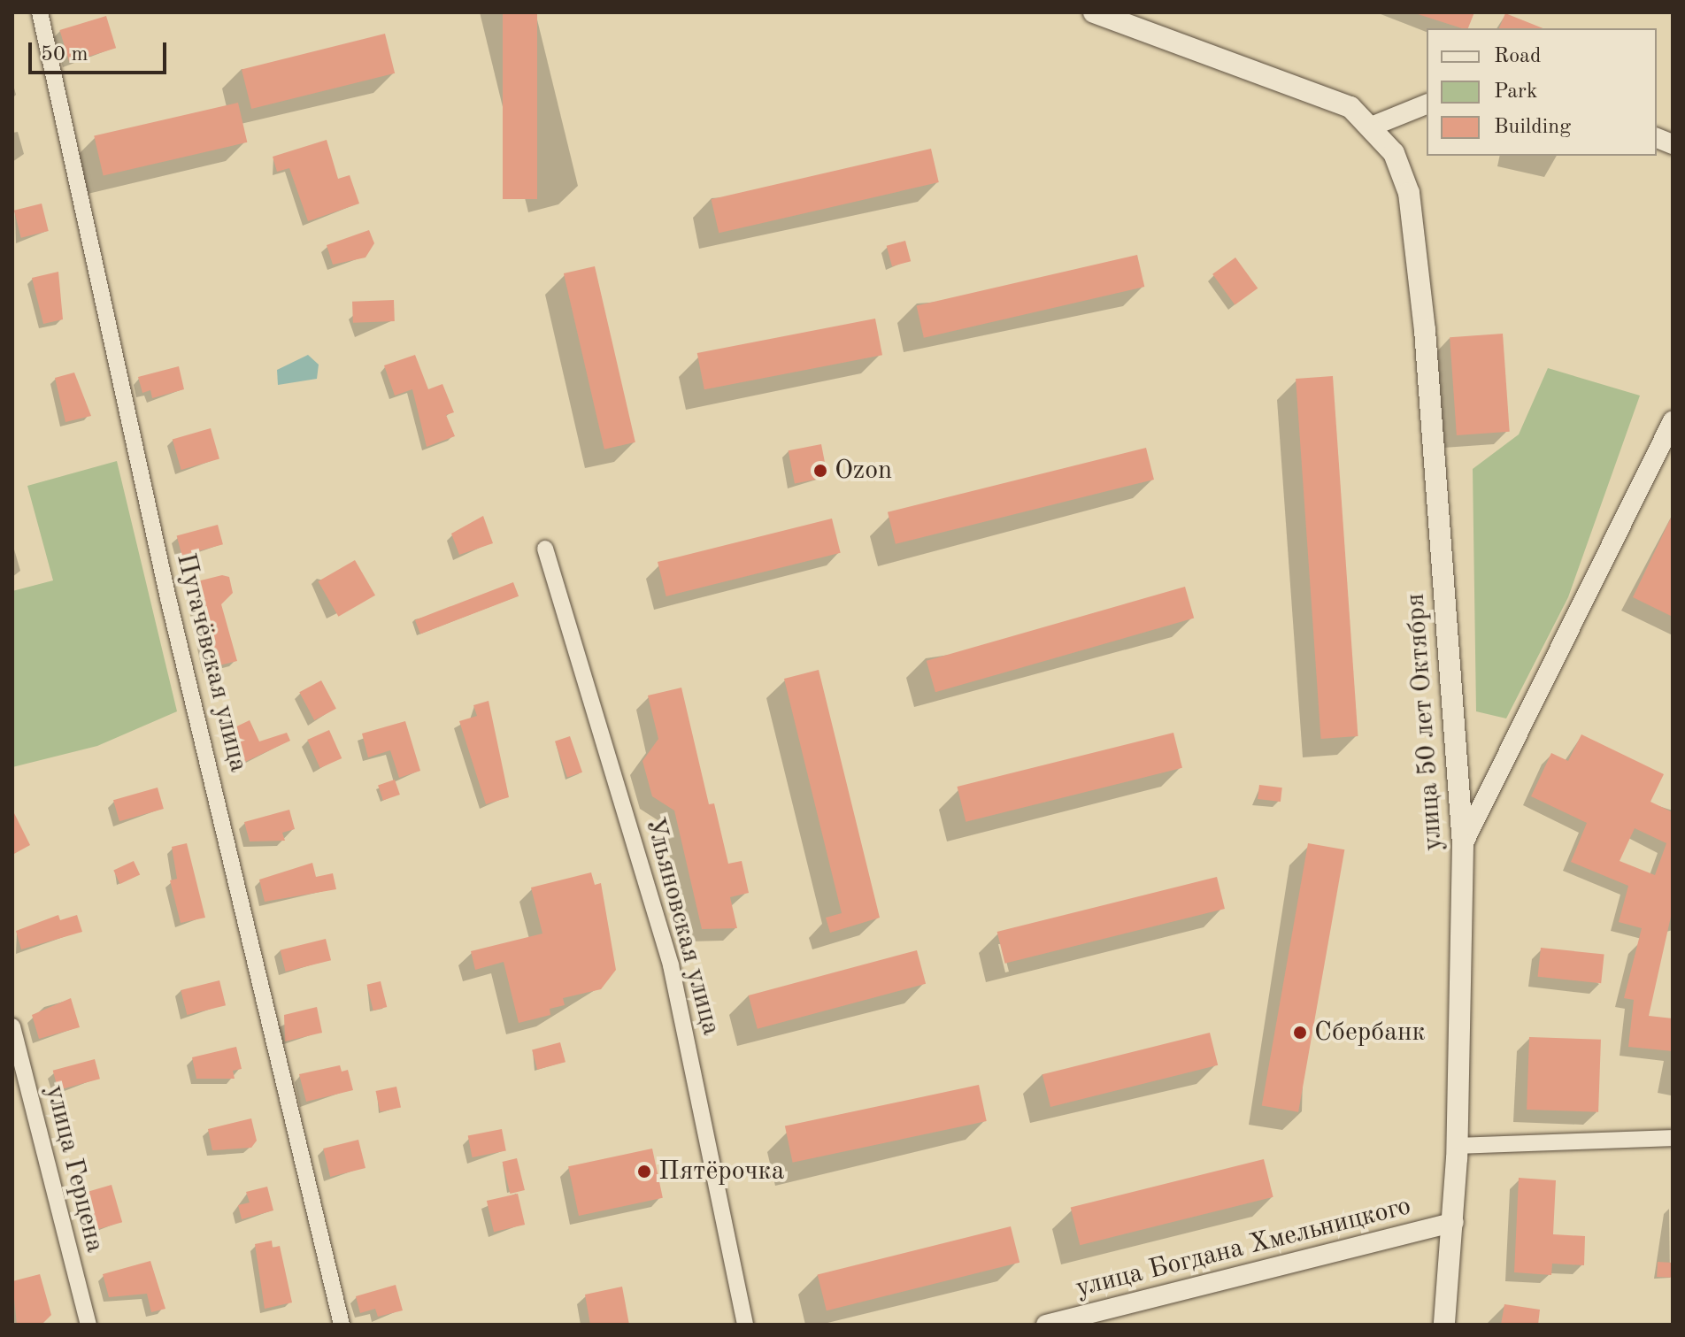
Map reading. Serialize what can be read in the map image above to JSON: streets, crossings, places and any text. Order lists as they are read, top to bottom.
{
  "streets": {
    "main road": ["улица 50 лет Октября"],
    "street": [
      "Пугачёвская улица",
      "Ульяновская улица",
      "улица Герцена",
      "улица Богдана Хмельницкого"
    ]
  },
  "crossings": [
    ["улица 50 лет Октября", "улица Богдана Хмельницкого"]
  ],
  "places": ["Ozon", "Сбербанк", "Пятёрочка"],
  "legend": ["Road", "Park", "Building"],
  "scale_bar": "50 m"
}
